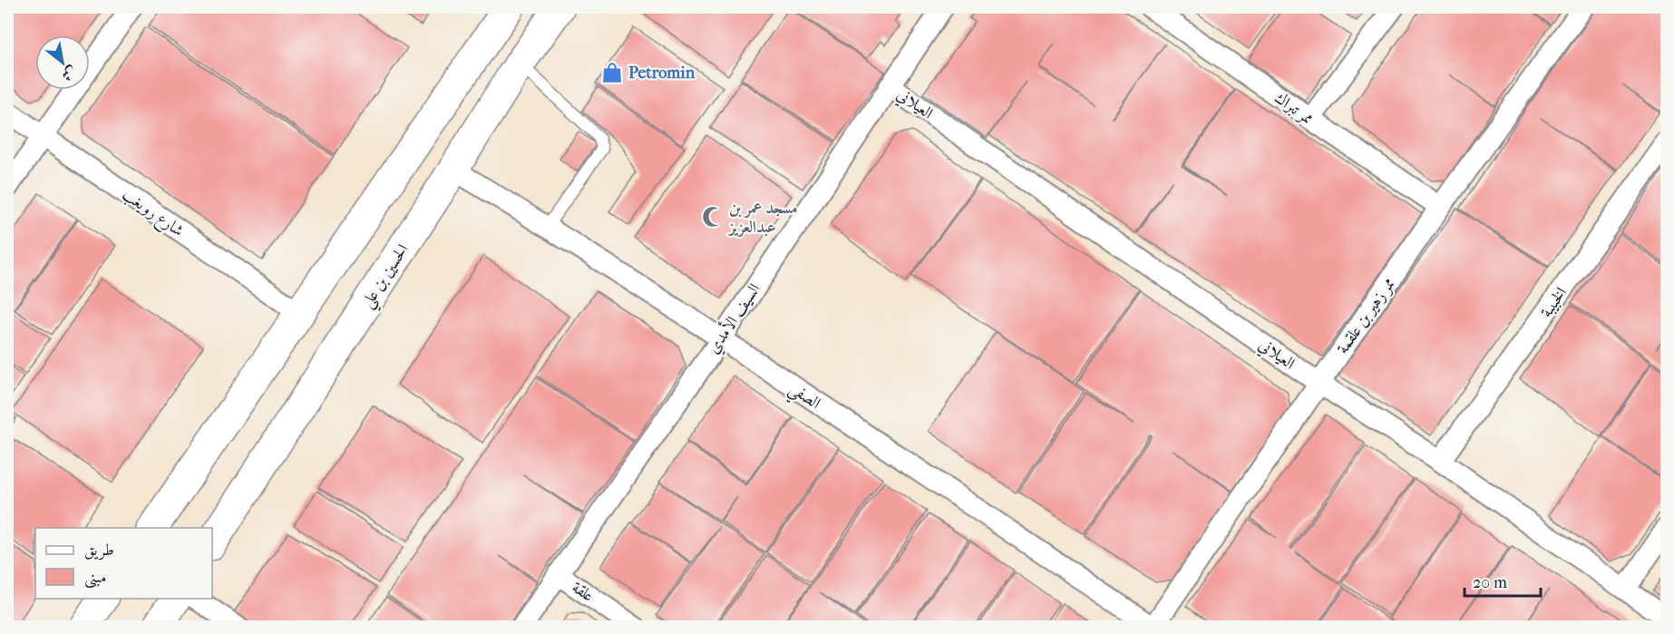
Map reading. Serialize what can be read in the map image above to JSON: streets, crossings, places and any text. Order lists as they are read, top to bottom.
{
  "streets": {
    "street": [
      "العيلاني",
      "ممر تبراك",
      "شارع رويغب",
      "الحسين بن علي",
      "الخبيبة",
      "ممر زهير بن علقمة",
      "السيف الأمدي",
      "الصفي",
      "علقة"
    ]
  },
  "crossings": [
    ["العيلاني", "الخبيبة"],
    ["العيلاني", "ممر زهير بن علقمة"],
    ["العيلاني", "السيف الأمدي"],
    ["ممر تبراك", "ممر زهير بن علقمة"],
    ["الحسين بن علي", "الصفي"],
    ["ممر زهير بن علقمة", "الصفي"],
    ["السيف الأمدي", "الصفي"],
    ["السيف الأمدي", "علقة"]
  ],
  "places": {
    "shop": ["Petromin"],
    "mosque": ["مسجد عمر بن عبدالعزيز"]
  },
  "legend": ["طريق", "مبنى"],
  "scale_bar": "20 m",
  "north": "bottom right"
}
